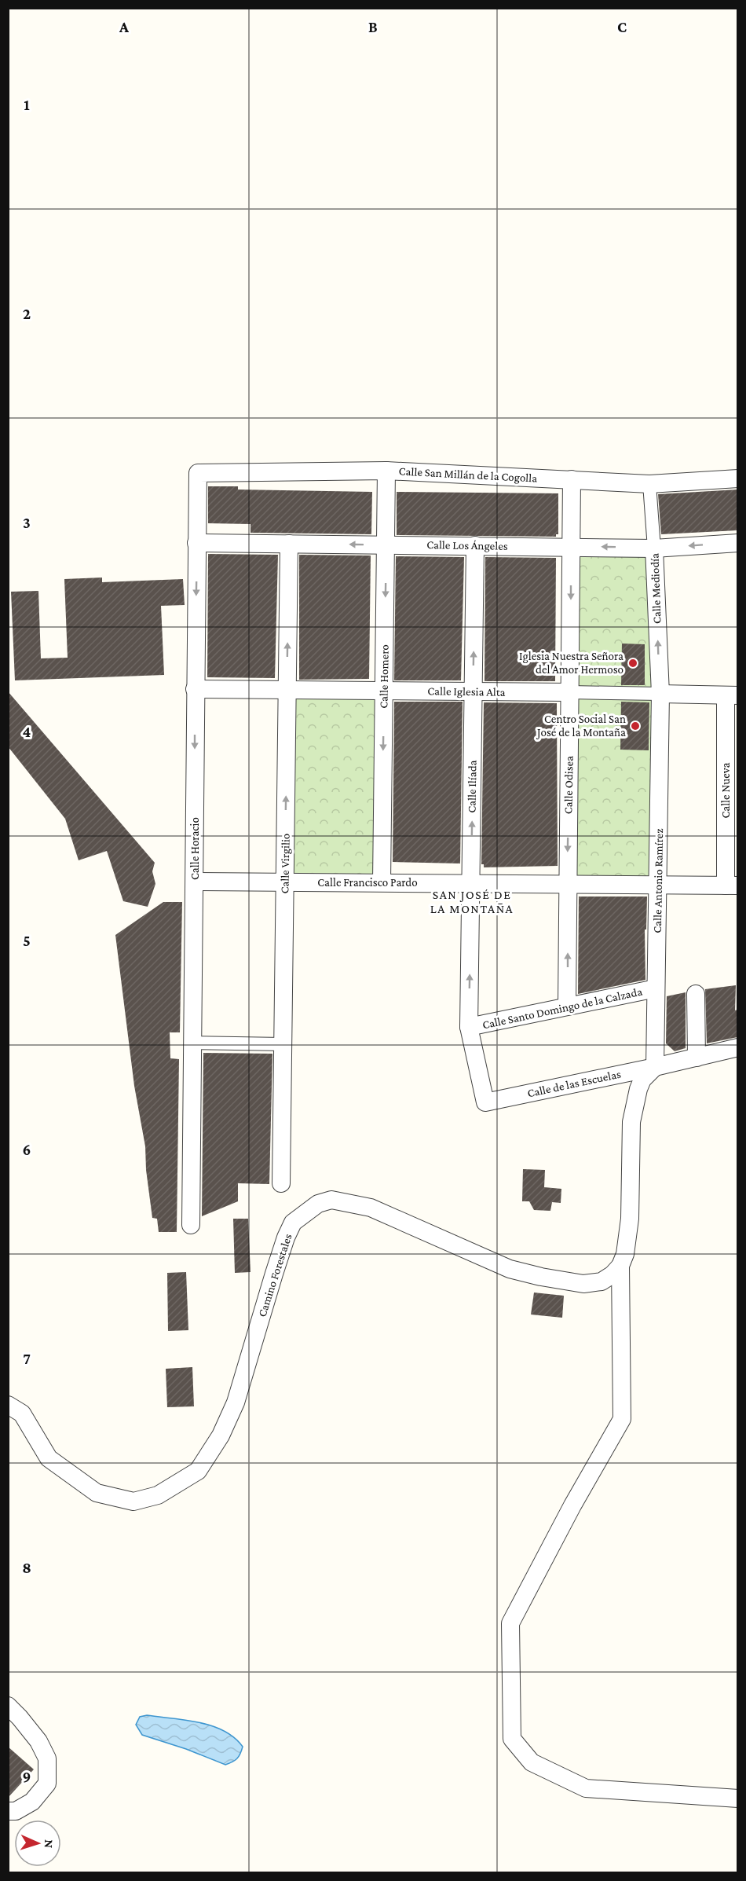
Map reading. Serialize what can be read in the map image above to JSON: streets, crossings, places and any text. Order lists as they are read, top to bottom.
{
  "streets": {
    "street": [
      "Calle San Millán de la Cogolla",
      "Calle Los Ángeles",
      "Calle Mediodía",
      "Calle Homero",
      "Calle Iglesia Alta",
      "Calle Odisea",
      "Calle Ilíada",
      "Calle Nueva",
      "Calle Horacio",
      "Calle Virgilio",
      "Calle Antonio Ramírez",
      "Calle Francisco Pardo",
      "Calle Santo Domingo de la Calzada",
      "Calle de las Escuelas",
      "Camino Forestales"
    ]
  },
  "crossings": [
    ["Calle San Millán de la Cogolla", "Calle Mediodía"],
    ["Calle San Millán de la Cogolla", "Calle Homero"],
    ["Calle San Millán de la Cogolla", "Calle Odisea"],
    ["Calle San Millán de la Cogolla", "Calle Horacio"],
    ["Calle Los Ángeles", "Calle Mediodía"],
    ["Calle Los Ángeles", "Calle Homero"],
    ["Calle Los Ángeles", "Calle Odisea"],
    ["Calle Los Ángeles", "Calle Ilíada"],
    ["Calle Los Ángeles", "Calle Horacio"],
    ["Calle Los Ángeles", "Calle Virgilio"],
    ["Calle Mediodía", "Calle Iglesia Alta"],
    ["Calle Mediodía", "Calle Antonio Ramírez"],
    ["Calle Homero", "Calle Iglesia Alta"],
    ["Calle Homero", "Calle Francisco Pardo"],
    ["Calle Iglesia Alta", "Calle Odisea"],
    ["Calle Iglesia Alta", "Calle Ilíada"],
    ["Calle Iglesia Alta", "Calle Nueva"],
    ["Calle Iglesia Alta", "Calle Horacio"],
    ["Calle Iglesia Alta", "Calle Virgilio"],
    ["Calle Iglesia Alta", "Calle Antonio Ramírez"],
    ["Calle Odisea", "Calle Francisco Pardo"],
    ["Calle Odisea", "Calle Santo Domingo de la Calzada"],
    ["Calle Ilíada", "Calle Francisco Pardo"],
    ["Calle Ilíada", "Calle Santo Domingo de la Calzada"],
    ["Calle Ilíada", "Calle de las Escuelas"],
    ["Calle Nueva", "Calle Francisco Pardo"],
    ["Calle Horacio", "Calle Francisco Pardo"],
    ["Calle Virgilio", "Calle Francisco Pardo"],
    ["Calle Antonio Ramírez", "Calle Francisco Pardo"],
    ["Calle Antonio Ramírez", "Calle Santo Domingo de la Calzada"],
    ["Calle Antonio Ramírez", "Calle de las Escuelas"],
    ["Calle Santo Domingo de la Calzada", "Calle de las Escuelas"]
  ],
  "one_way": [
    "Calle Los Ángeles",
    "Calle Mediodía",
    "Calle Homero",
    "Calle Ilíada",
    "Calle Horacio",
    "Calle Virgilio"
  ],
  "districts": ["SAN JOSÉ DE LA MONTAÑA"],
  "places": ["Iglesia Nuestra Señora del Amor Hermoso", "Centro Social San José de la Montaña"],
  "north": "right",
  "grid": {
    "columns": ["A", "B", "C"],
    "rows": [
      "1",
      "2",
      "3",
      "4",
      "5",
      "6",
      "7",
      "8",
      "9"
    ]
  }
}
